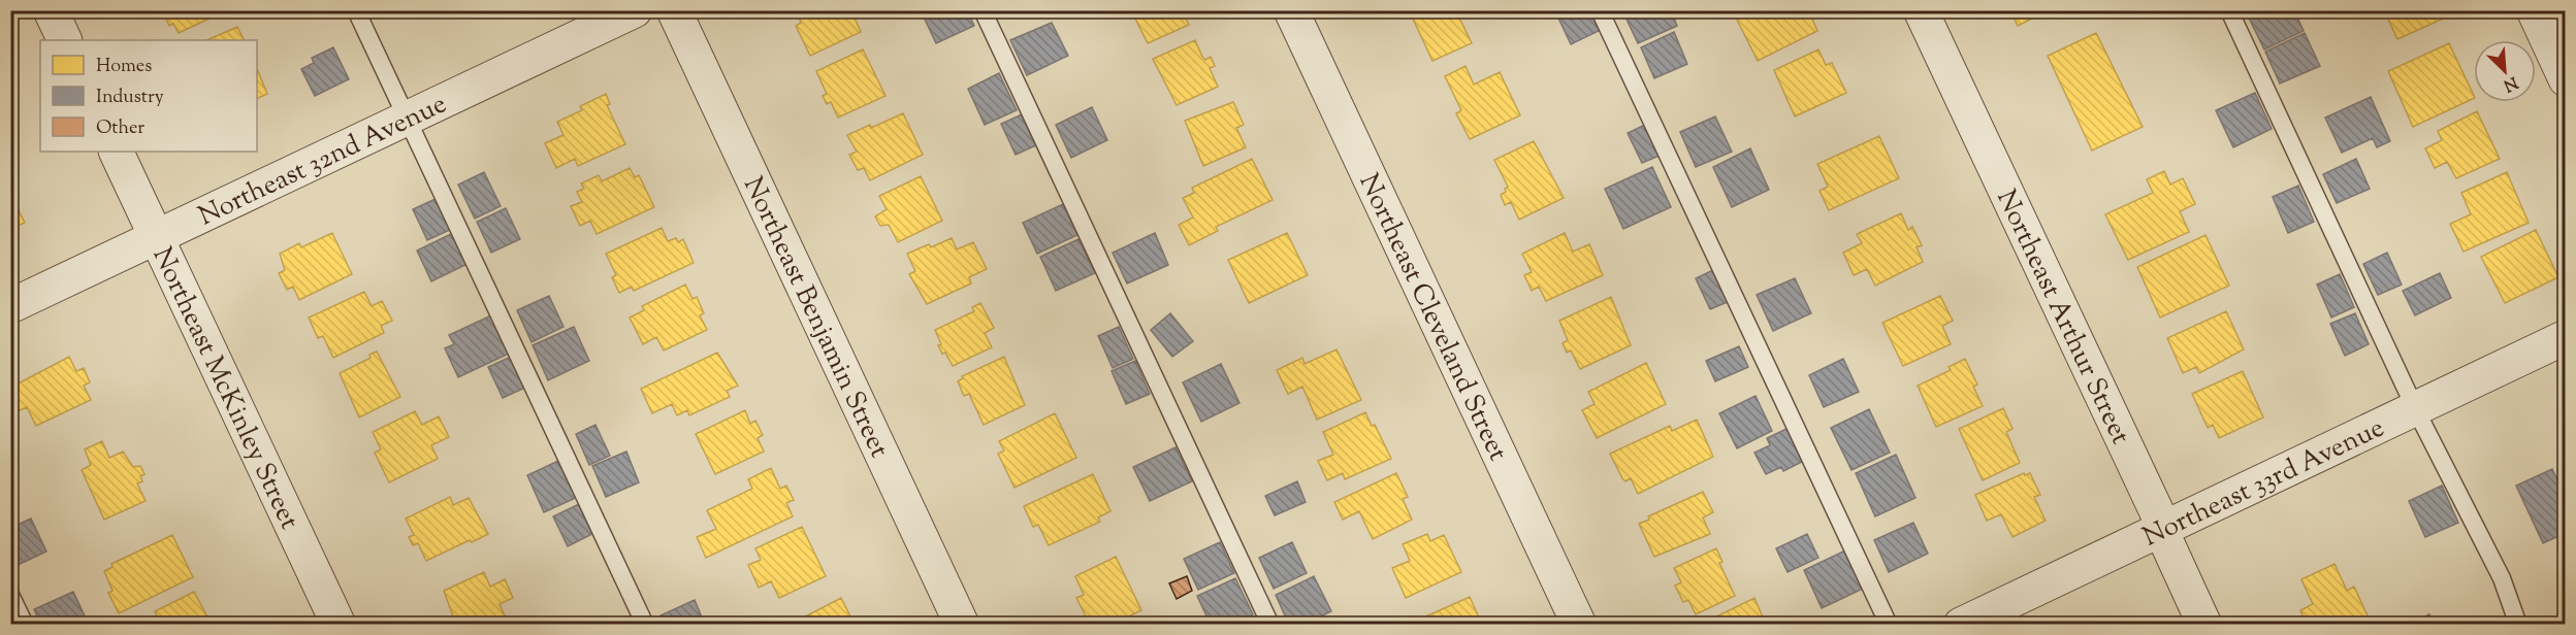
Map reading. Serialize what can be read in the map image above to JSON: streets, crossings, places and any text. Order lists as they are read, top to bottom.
{
  "streets": {
    "street": [
      "Northeast 32nd Avenue",
      "Northeast Arthur Street",
      "Northeast Benjamin Street",
      "Northeast Cleveland Street",
      "Northeast McKinley Street",
      "Northeast 33rd Avenue"
    ]
  },
  "crossings": [
    ["Northeast 32nd Avenue", "Northeast McKinley Street"],
    ["Northeast Arthur Street", "Northeast 33rd Avenue"]
  ],
  "legend": ["Homes", "Industry", "Other"],
  "north": "bottom right"
}
